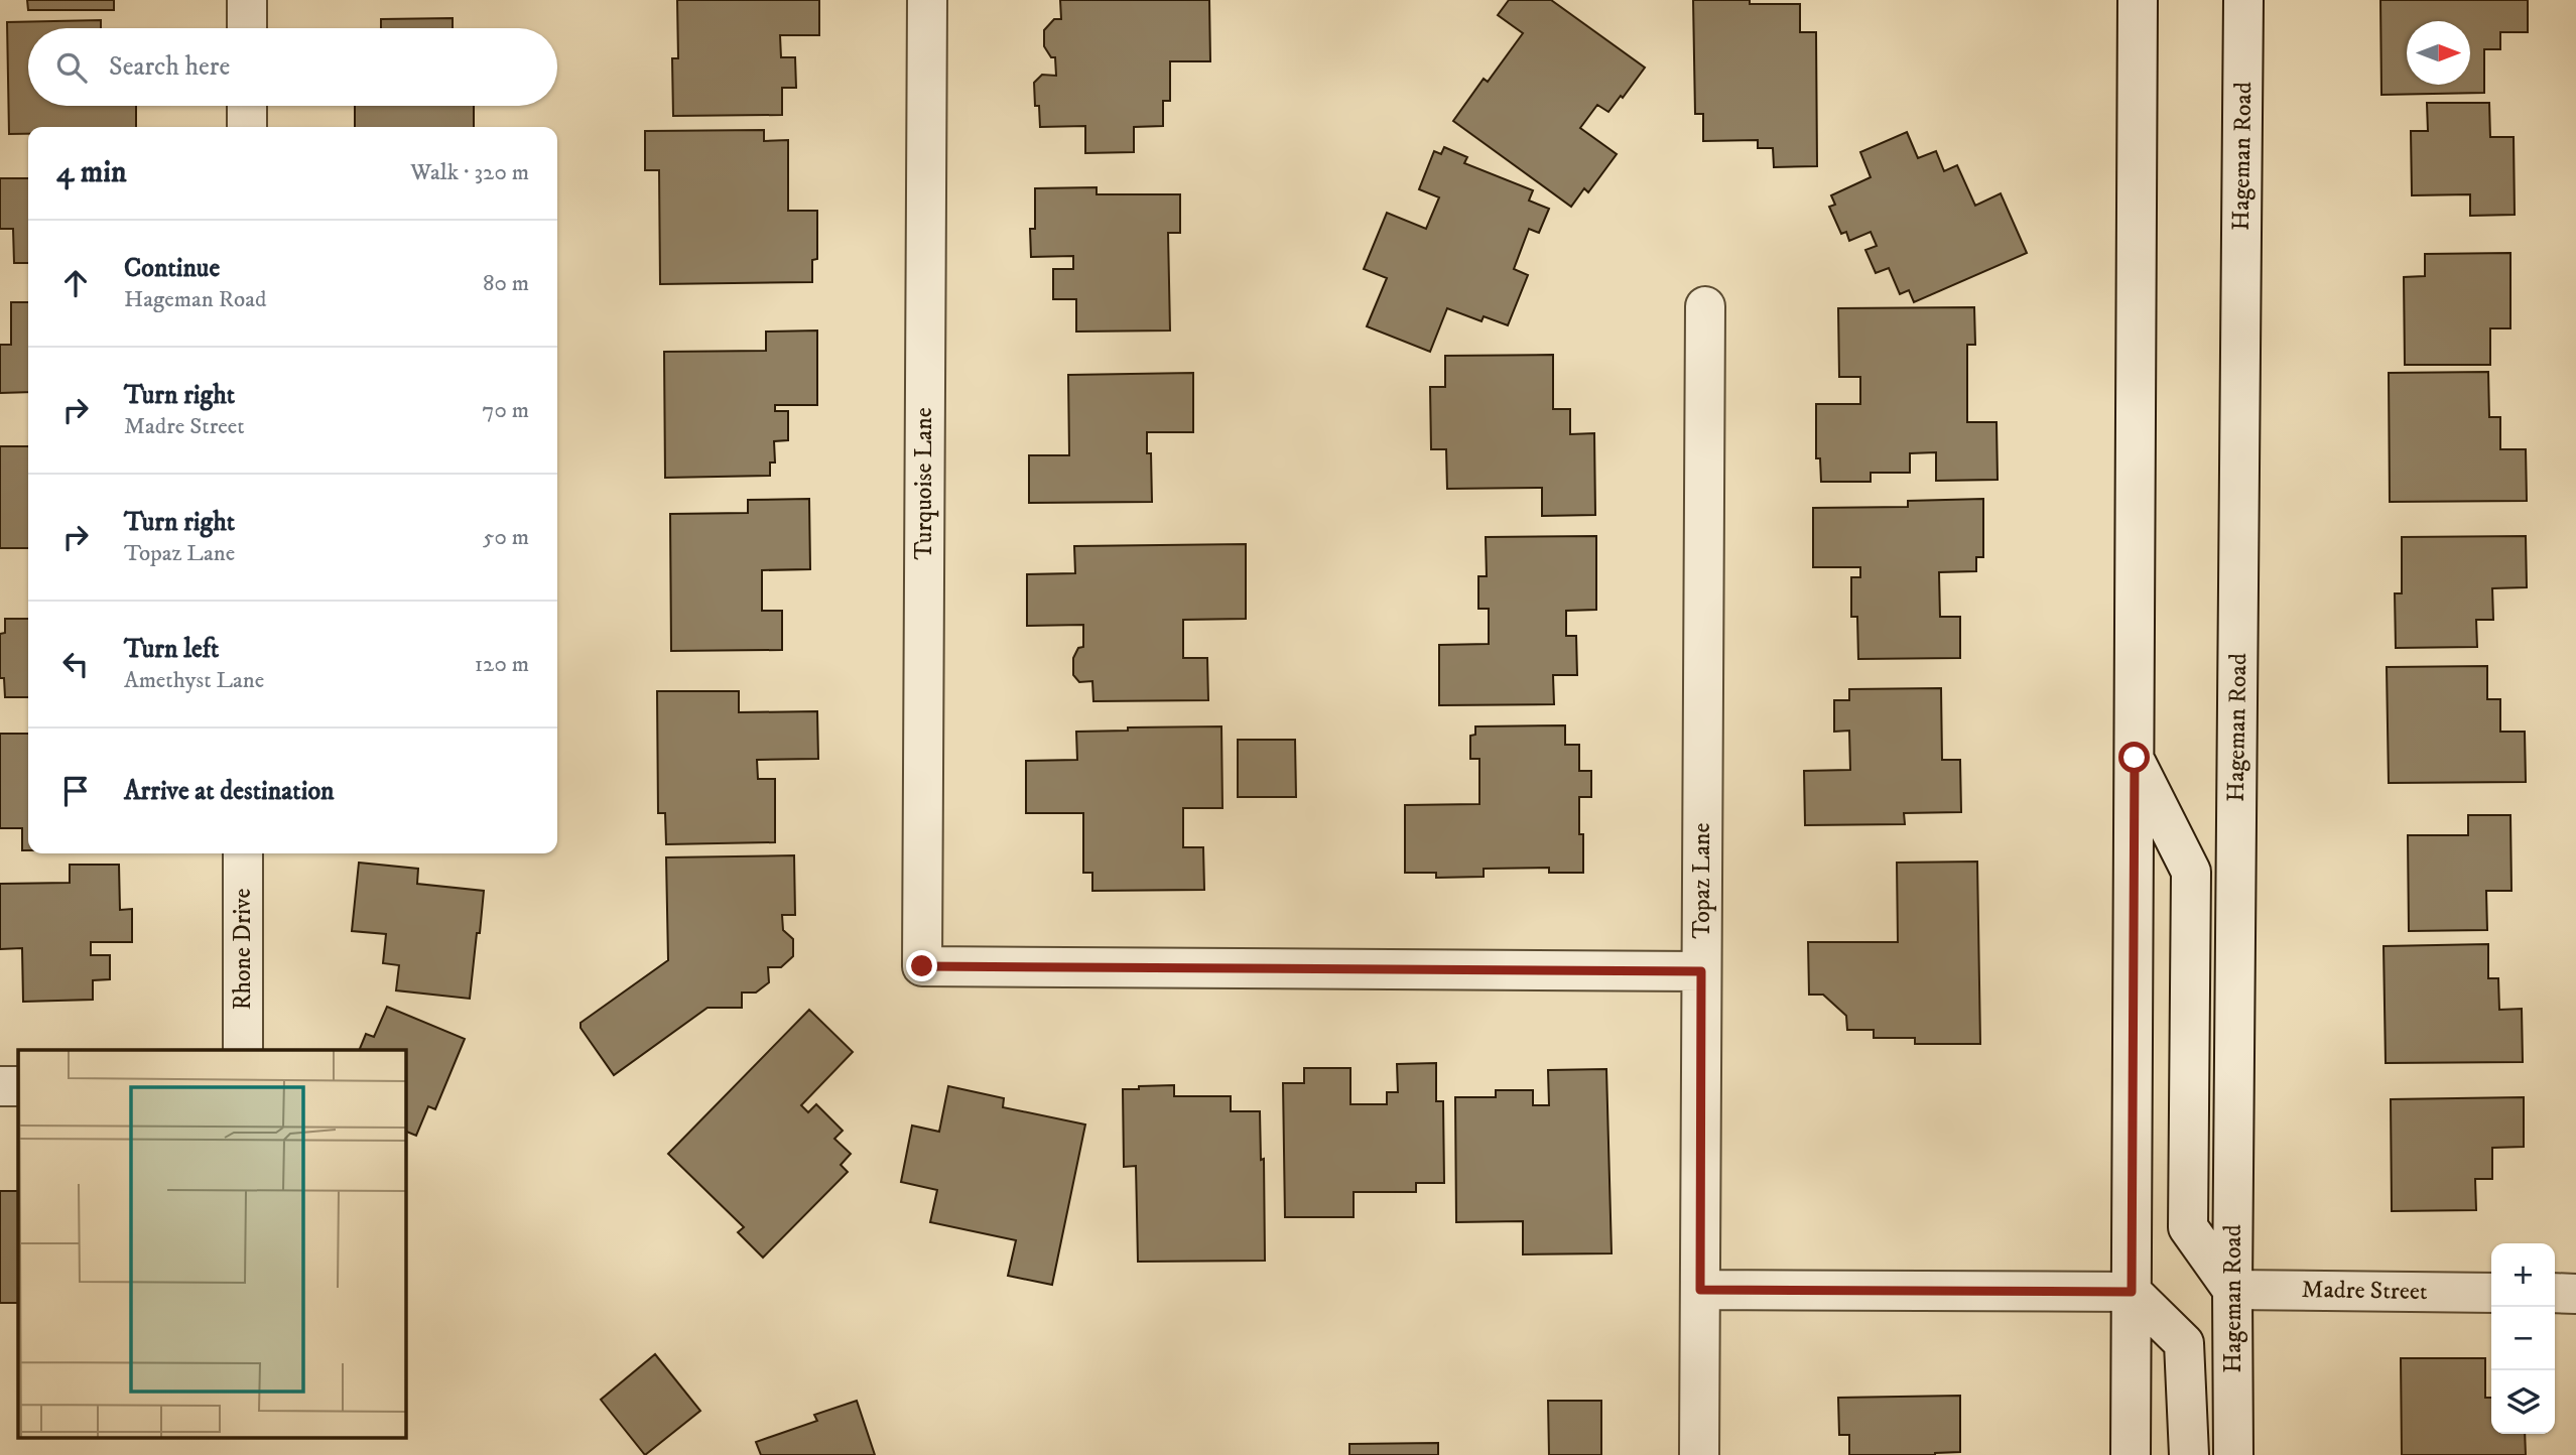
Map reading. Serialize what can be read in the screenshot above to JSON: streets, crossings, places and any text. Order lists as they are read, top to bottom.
{
  "streets": {
    "street": [
      "Hageman Road",
      "Turquoise Lane",
      "Topaz Lane",
      "Rhone Drive",
      "Madre Street"
    ]
  },
  "crossings": [
    ["Hageman Road", "Madre Street"],
    ["Turquoise Lane", "Topaz Lane"]
  ],
  "north": "right",
  "page": {
    "search": "Search here",
    "heading": ["4 min", "Walk · 320 m"],
    "list": [
      ["Continue", "Hageman Road", "80 m"],
      ["Turn right", "Madre Street", "70 m"],
      ["Turn right", "Topaz Lane", "50 m"],
      ["Turn left", "Amethyst Lane", "120 m"],
      "Arrive at destination"
    ],
    "map_buttons": ["+", "−"]
  }
}
